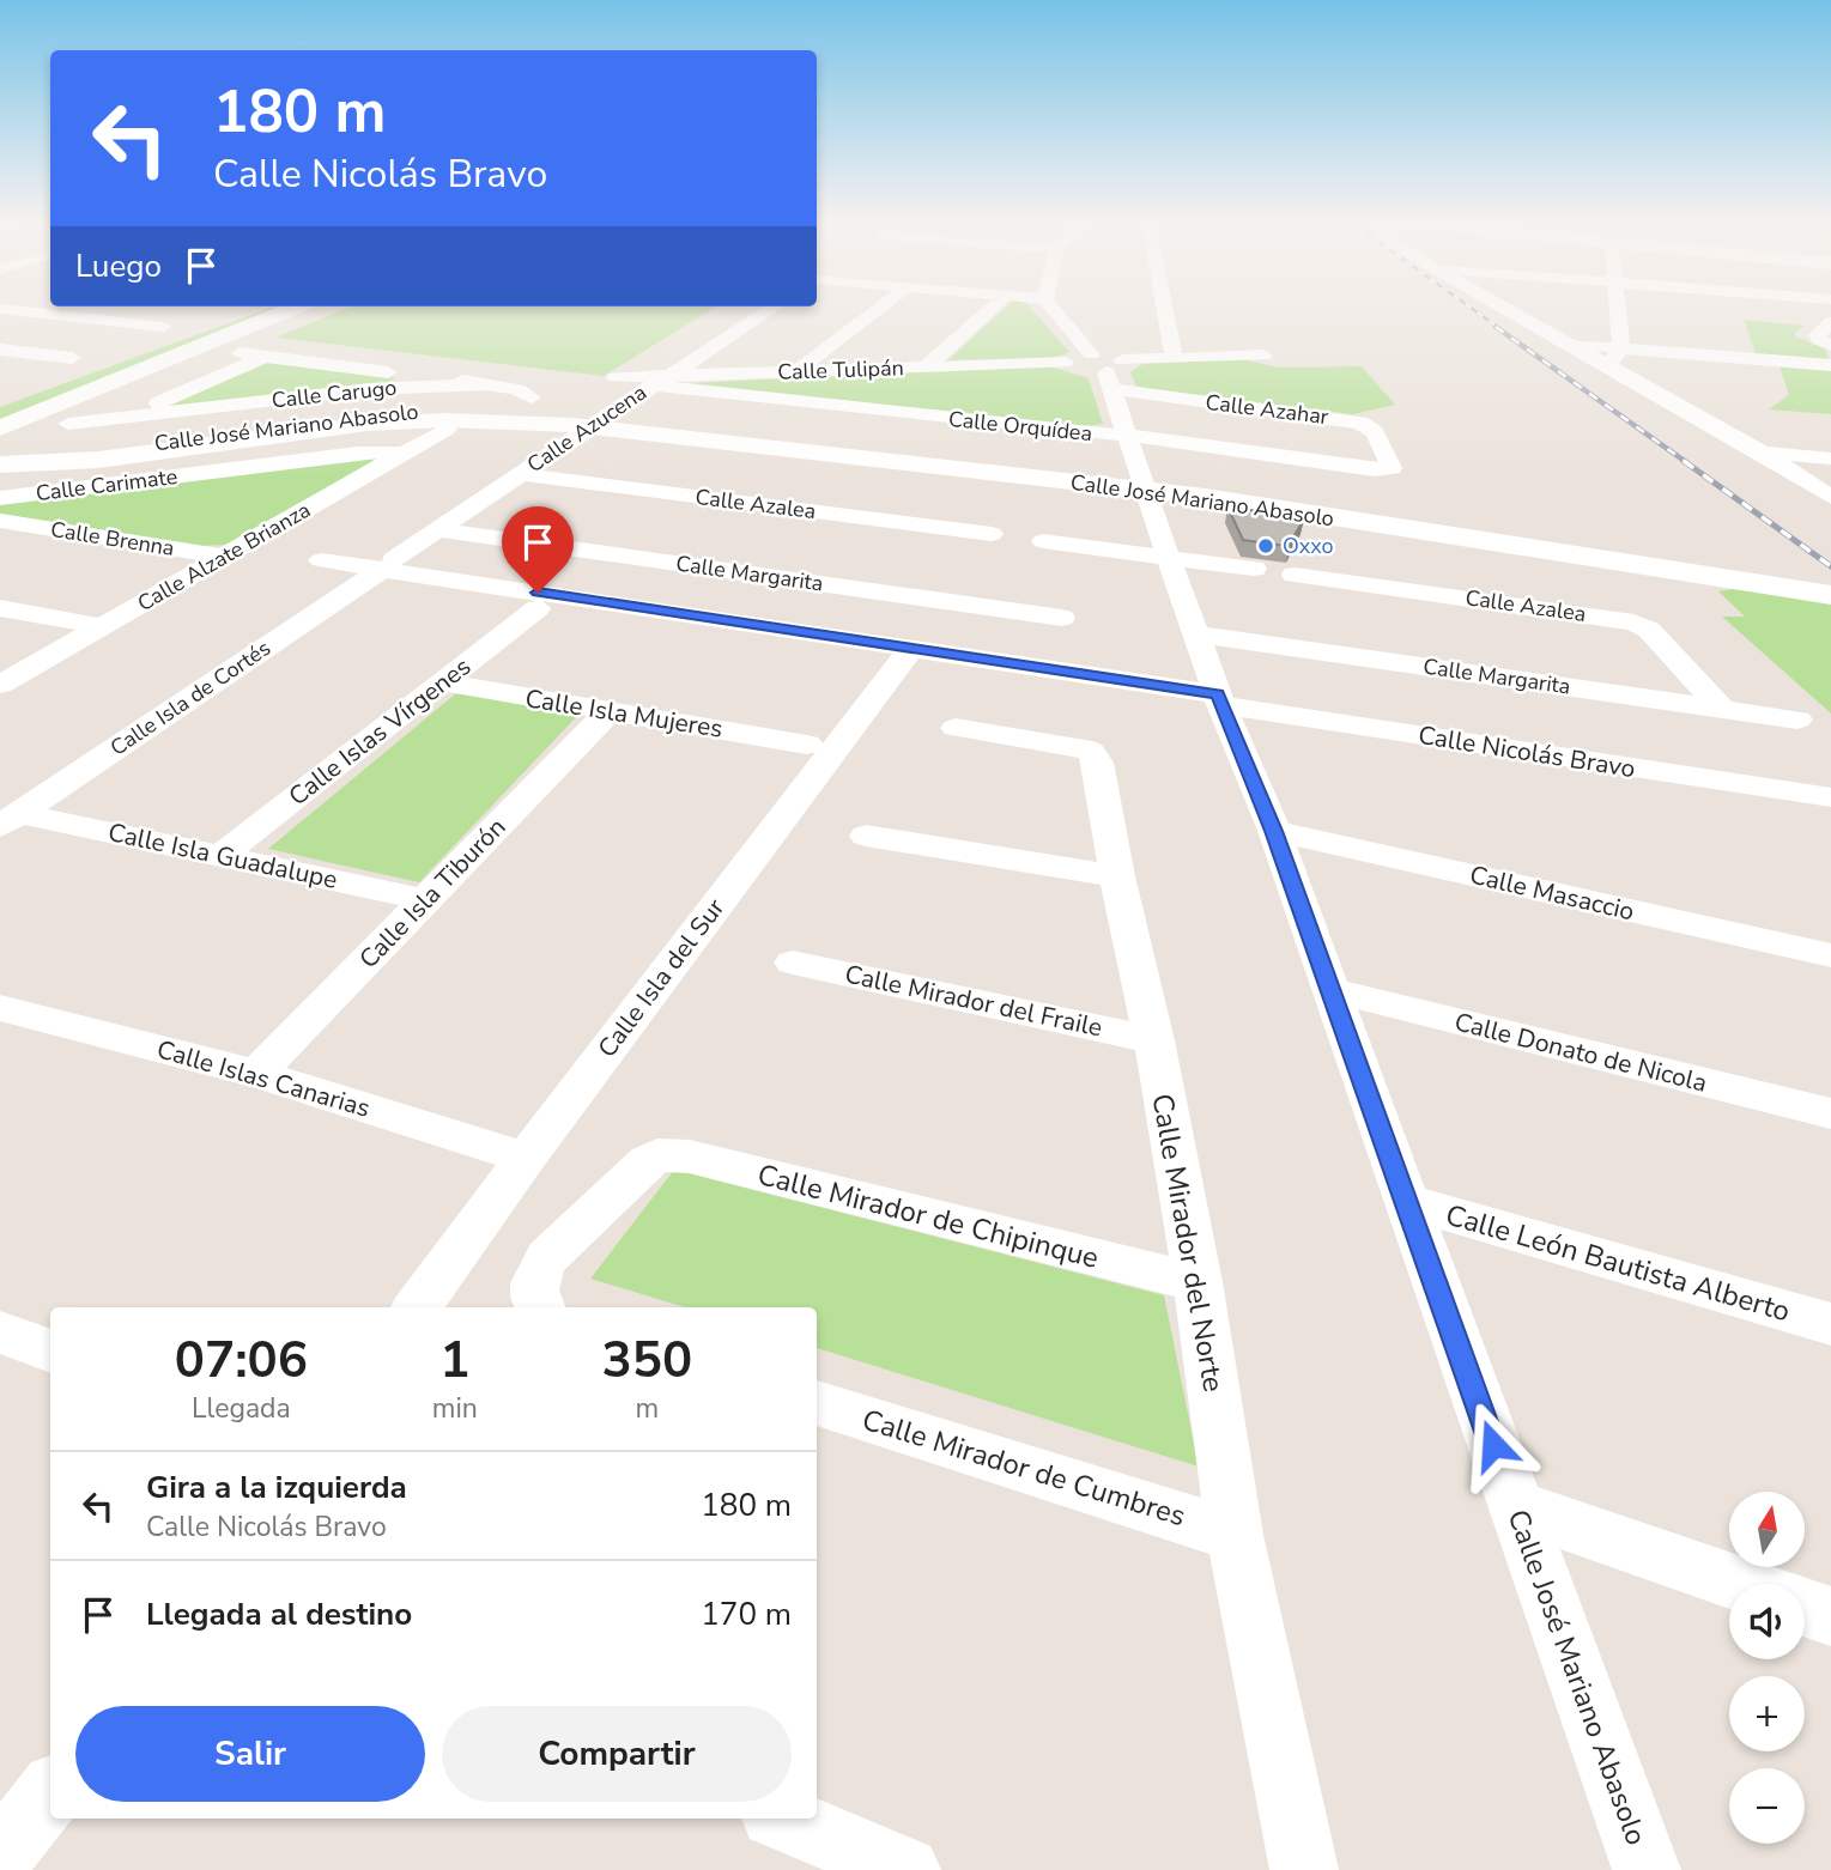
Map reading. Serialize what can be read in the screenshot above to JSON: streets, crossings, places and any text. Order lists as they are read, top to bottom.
{
  "streets": {
    "street": [
      "Calle Tulipán",
      "Calle Carugo",
      "Calle Azahar",
      "Calle Orquídea",
      "Calle José Mariano Abasolo",
      "Calle Azucena",
      "Calle Carimate",
      "Calle Azalea",
      "Calle Brenna",
      "Calle Alzate Brianza",
      "Calle Margarita",
      "Calle Isla de Cortés",
      "Calle Isla Mujeres",
      "Calle Islas Vírgenes",
      "Calle Nicolás Bravo",
      "Calle Isla Guadalupe",
      "Calle Isla Tiburón",
      "Calle Masaccio",
      "Calle Isla del Sur",
      "Calle Mirador del Fraile",
      "Calle Donato de Nicola",
      "Calle Islas Canarias",
      "Calle Mirador de Chipinque",
      "Calle Mirador del Norte",
      "Calle León Bautista Alberto",
      "Calle Mirador de Cumbres"
    ]
  },
  "crossings": [
    ["Calle Tulipán", "Calle Orquídea"],
    ["Calle Tulipán", "Calle Azucena"],
    ["Calle Carugo", "Calle José Mariano Abasolo"],
    ["Calle Carugo", "Calle Carimate"],
    ["Calle Azahar", "Calle Orquídea"],
    ["Calle Azahar", "Calle José Mariano Abasolo"],
    ["Calle Orquídea", "Calle José Mariano Abasolo"],
    ["Calle Orquídea", "Calle Azucena"],
    ["Calle José Mariano Abasolo", "Calle Azucena"],
    ["Calle José Mariano Abasolo", "Calle Carimate"],
    ["Calle José Mariano Abasolo", "Calle Margarita"],
    ["Calle José Mariano Abasolo", "Calle Nicolás Bravo"],
    ["Calle José Mariano Abasolo", "Calle Masaccio"],
    ["Calle José Mariano Abasolo", "Calle Donato de Nicola"],
    ["Calle José Mariano Abasolo", "Calle León Bautista Alberto"],
    ["Calle Azucena", "Calle Azalea"],
    ["Calle Azucena", "Calle Margarita"],
    ["Calle Azucena", "Calle Isla de Cortés"],
    ["Calle Azucena", "Calle Nicolás Bravo"],
    ["Calle Carimate", "Calle Alzate Brianza"],
    ["Calle Azalea", "Calle Margarita"],
    ["Calle Brenna", "Calle Alzate Brianza"],
    ["Calle Isla de Cortés", "Calle Nicolás Bravo"],
    ["Calle Isla de Cortés", "Calle Isla Guadalupe"],
    ["Calle Isla Mujeres", "Calle Islas Vírgenes"],
    ["Calle Isla Mujeres", "Calle Isla Tiburón"],
    ["Calle Islas Vírgenes", "Calle Isla Guadalupe"],
    ["Calle Nicolás Bravo", "Calle Isla del Sur"],
    ["Calle Isla Guadalupe", "Calle Isla Tiburón"],
    ["Calle Isla Tiburón", "Calle Islas Canarias"],
    ["Calle Isla del Sur", "Calle Islas Canarias"],
    ["Calle Mirador del Fraile", "Calle Mirador del Norte"],
    ["Calle Mirador de Chipinque", "Calle Mirador del Norte"],
    ["Calle Mirador del Norte", "Calle Mirador de Cumbres"]
  ],
  "places": ["Oxxo"],
  "north": "top",
  "page": {
    "turn": ["180 m", "Calle Nicolás Bravo"],
    "then": "Luego",
    "eta": [
      "07:06",
      "Llegada",
      "1",
      "min",
      "350",
      "m"
    ],
    "list": [
      {
        "name": "Gira a la izquierda",
        "note": "Calle Nicolás Bravo",
        "value": "180 m"
      },
      {
        "name": "Llegada al destino",
        "value": "170 m"
      }
    ],
    "map_buttons": ["+", "−"],
    "buttons": ["Salir", "Compartir"]
  }
}
